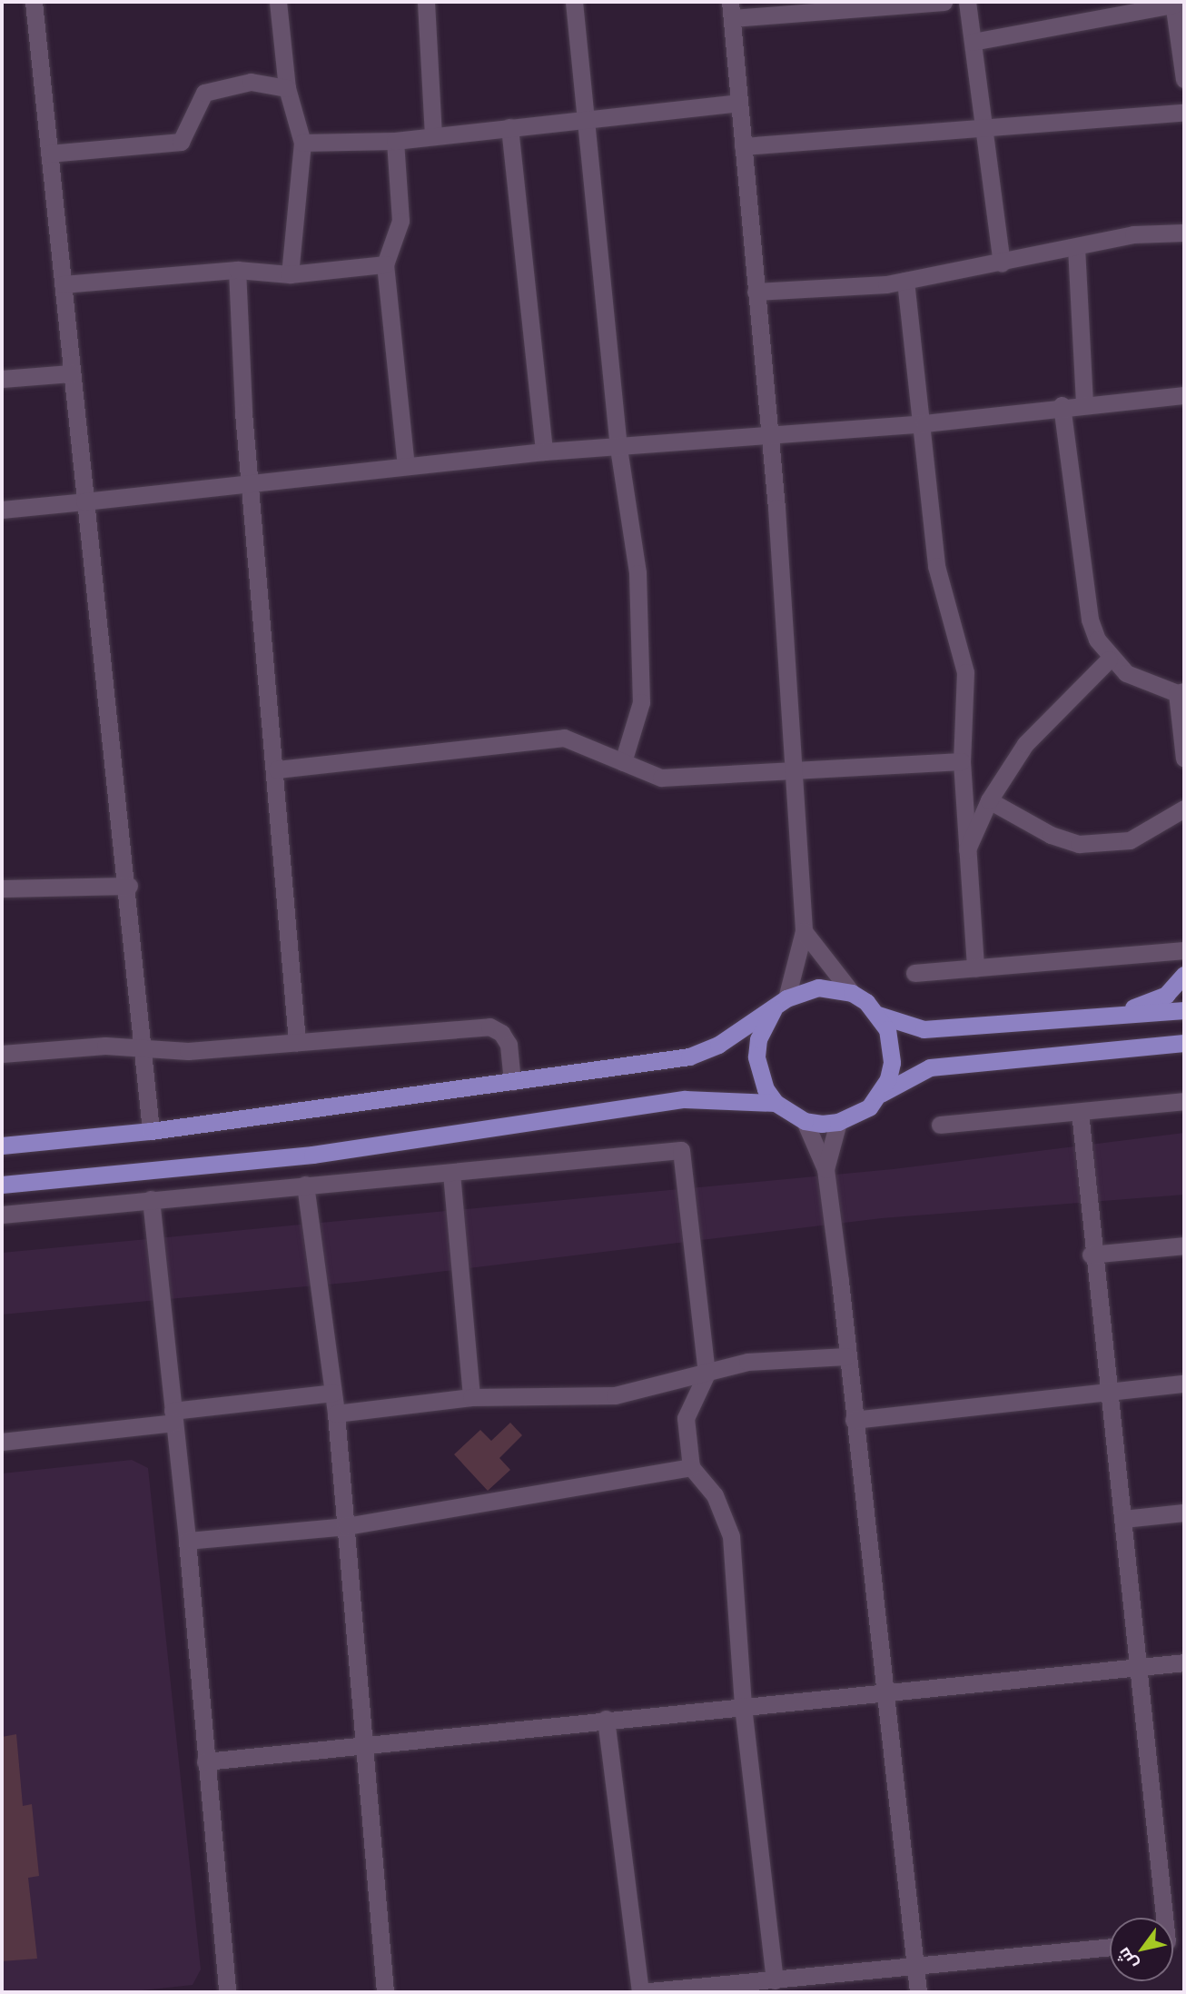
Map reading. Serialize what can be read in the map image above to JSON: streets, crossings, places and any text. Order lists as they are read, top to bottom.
{
  "north": "bottom left"
}
